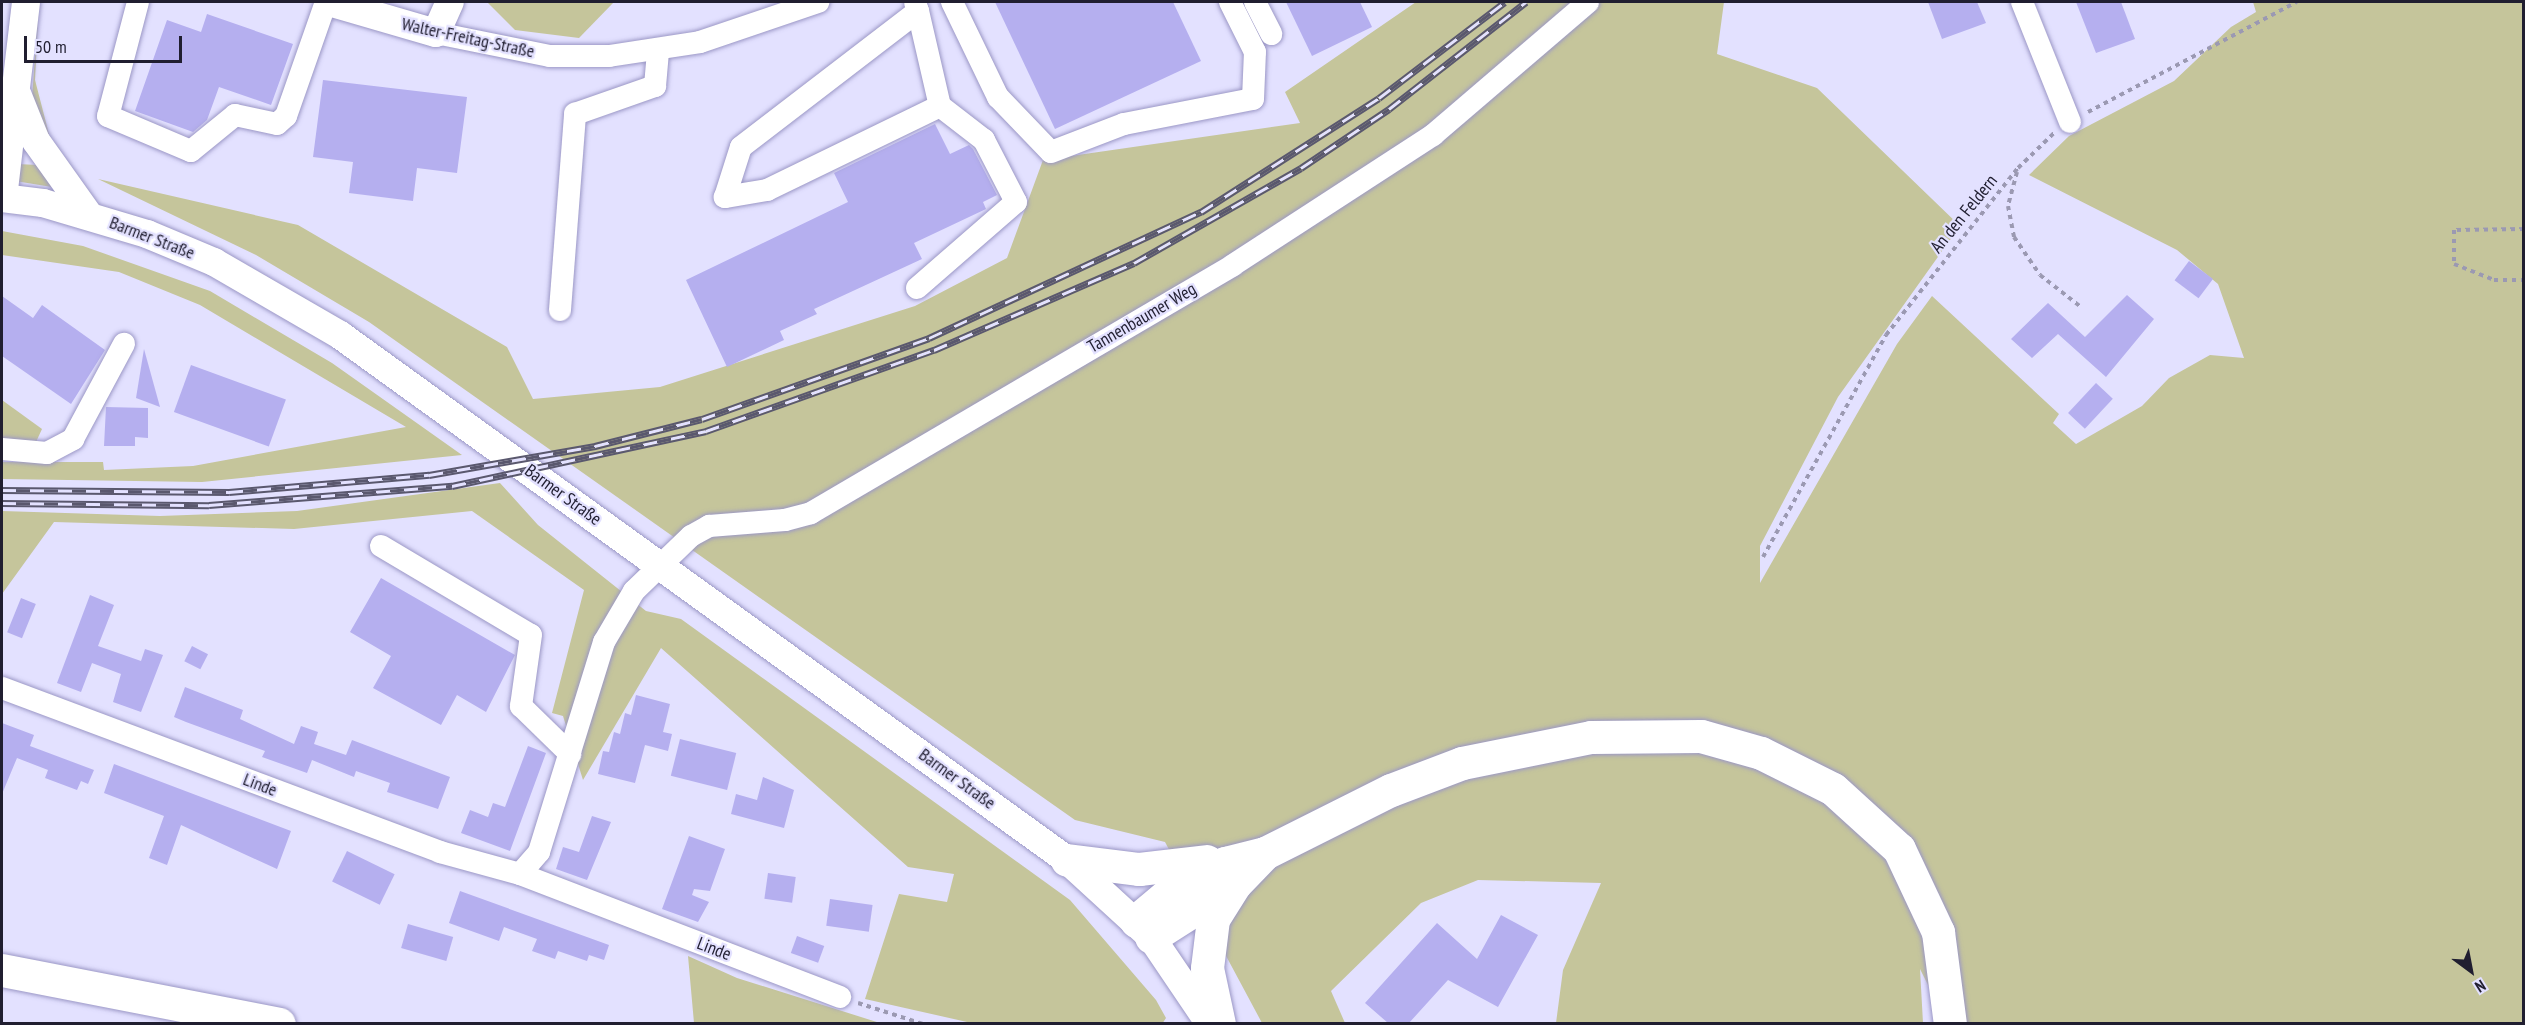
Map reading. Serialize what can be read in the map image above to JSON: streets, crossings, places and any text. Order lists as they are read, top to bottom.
{
  "streets": {
    "main road": ["Walter-Freitag-Straße", "Barmer Straße"],
    "street": ["Tannenbaumer Weg", "Linde"],
    "path": ["An den Feldern"]
  },
  "crossings": [
    ["Barmer Straße", "Tannenbaumer Weg"]
  ],
  "scale_bar": "50 m",
  "north": "bottom right"
}
